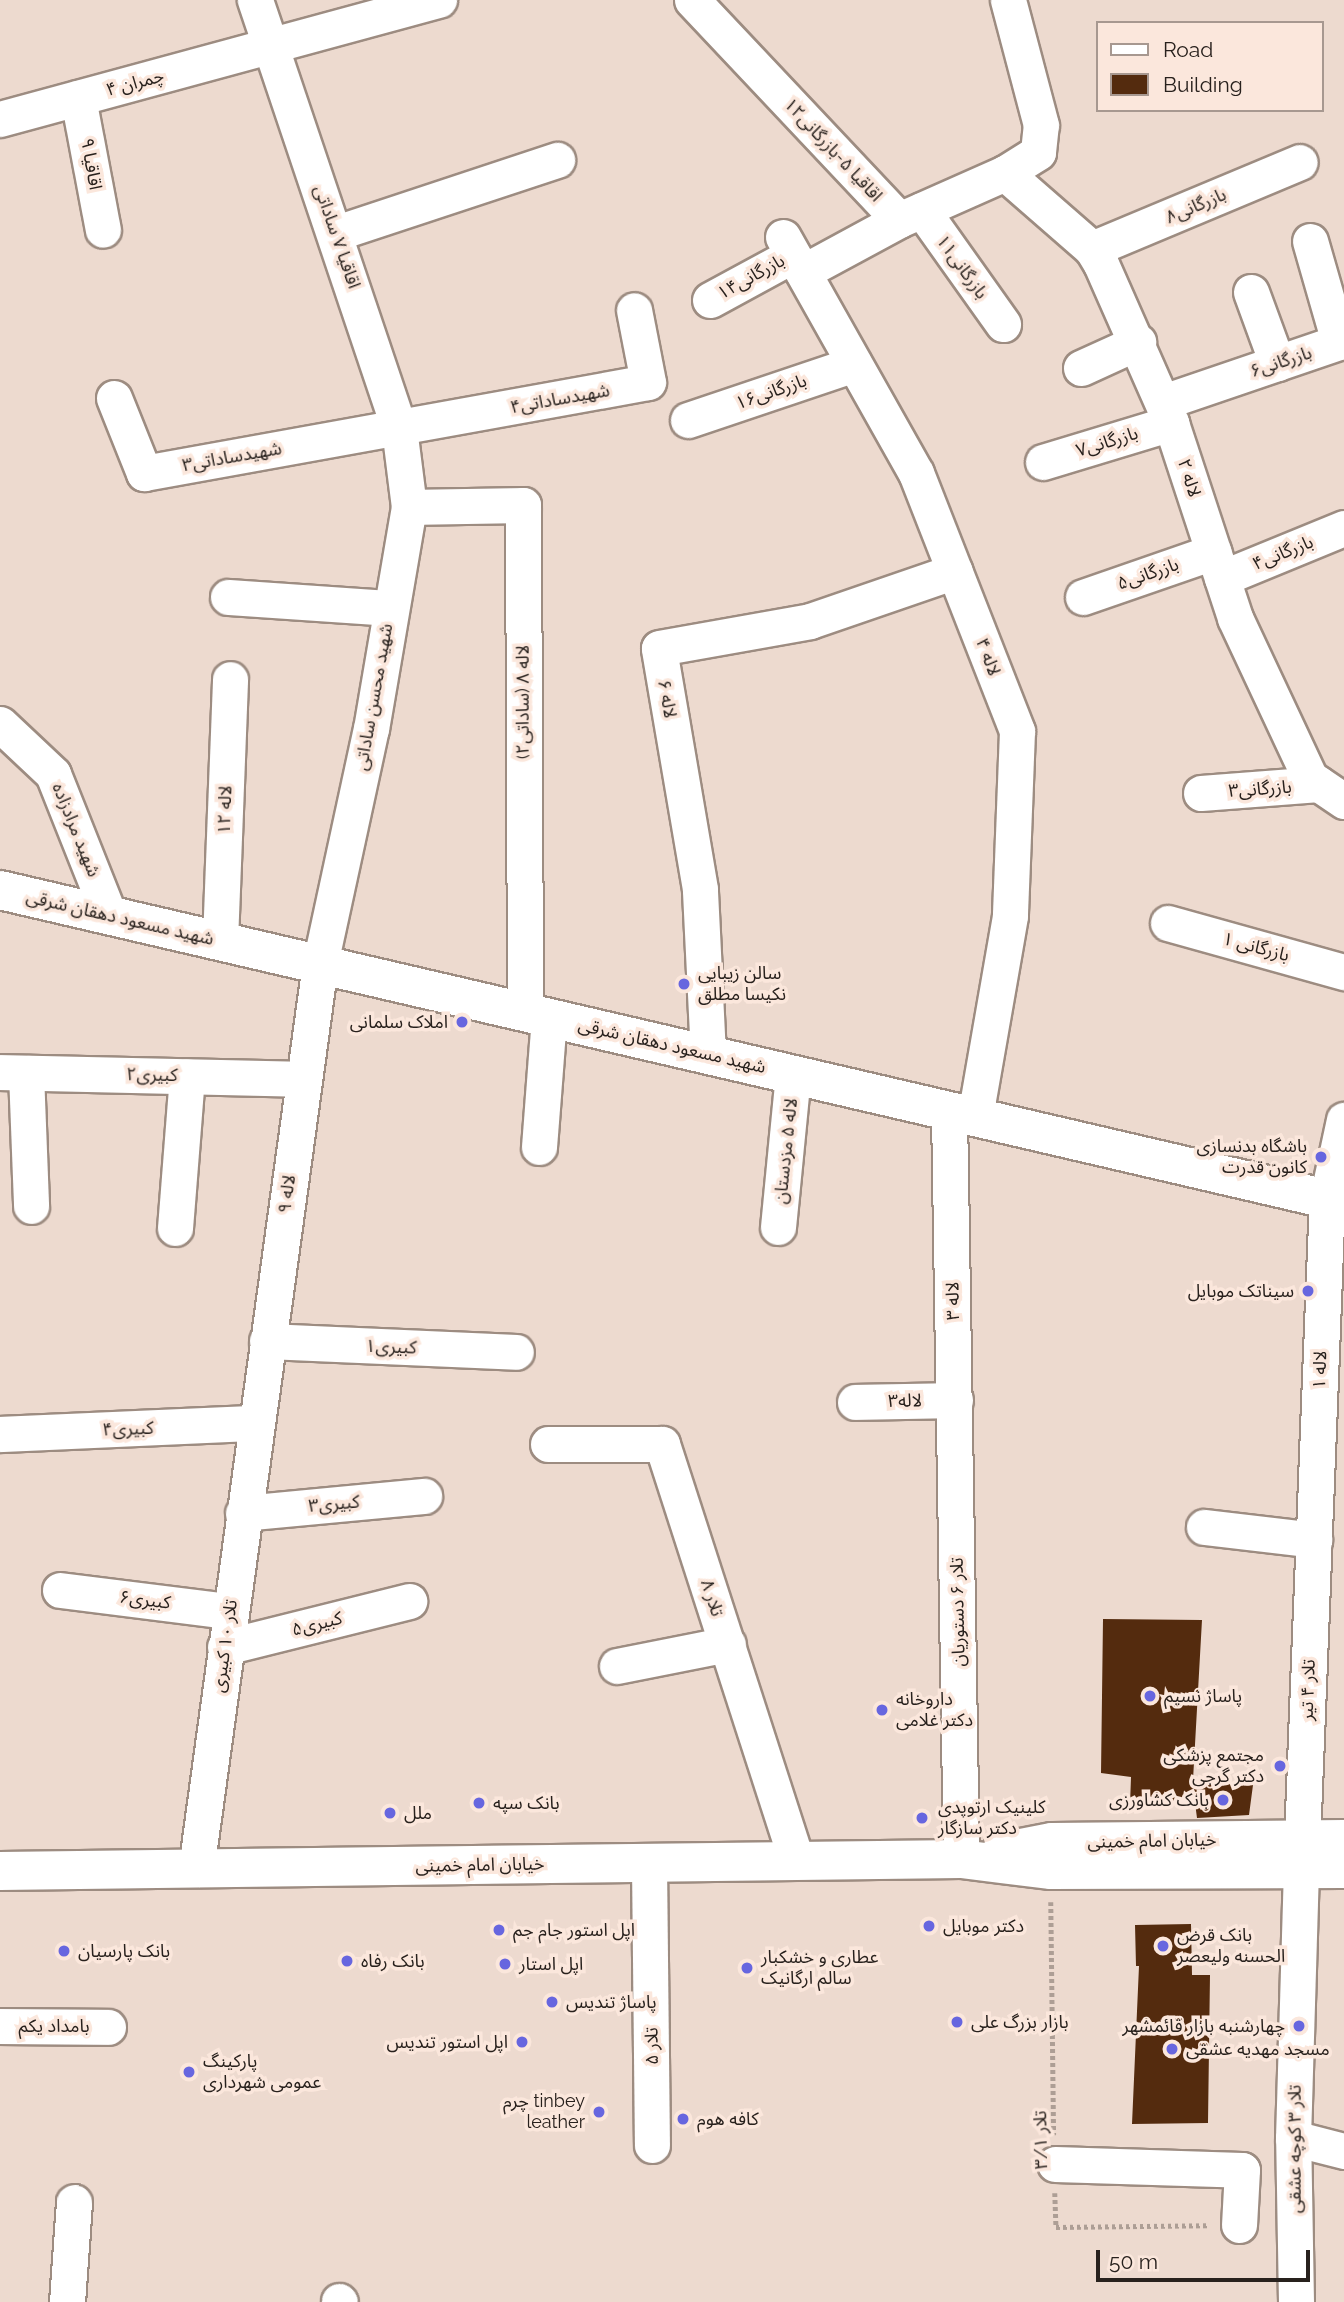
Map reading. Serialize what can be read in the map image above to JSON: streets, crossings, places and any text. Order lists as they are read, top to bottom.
{
  "streets": {
    "main road": ["شهید مسعود دهقان شرقی", "خیابان امام خمینی"],
    "street": [
      "چمران ۴",
      "اقاقیا ۵-بازرگانی۱۲",
      "اقاقیا ۹",
      "بازرگانی۸",
      "اقاقیا ۷ ساداتی",
      "بازرگانی۱۱",
      "بازرگانی۱۴",
      "بازرگانی۶",
      "بازرگانی۱۶",
      "شهیدساداتی۴",
      "بازرگانی۷",
      "شهیدساداتی۳",
      "لاله ۲",
      "بازرگانی۴",
      "بازرگانی۵",
      "لاله ۴",
      "شهید محسن ساداتی",
      "لاله ۶",
      "لاله ۸ (ساداتی۲)",
      "بازرگانی۳",
      "لاله ۱۲",
      "شهید مرادزاده",
      "بازرگانی ۱",
      "کبیری۲",
      "لاله ۵ مزدستان",
      "لاله ۹",
      "لاله ۳",
      "کبیری۱",
      "لاله ۱",
      "لاله۳",
      "کبیری۴",
      "کبیری۳",
      "تلار ۸",
      "کبیری۶",
      "تلار ۶ دستوریان",
      "کبیری۵",
      "تلار ۱۰ کبیری",
      "تلار ۴ تیر",
      "بامداد یکم",
      "تلار ۵",
      "تلار ۳ کوچه عشقی"
    ],
    "path": ["تلار ۳/۱"]
  },
  "crossings": [
    ["چمران ۴", "اقاقیا ۹"],
    ["چمران ۴", "اقاقیا ۷ ساداتی"],
    ["اقاقیا ۵-بازرگانی۱۲", "بازرگانی۱۱"],
    ["اقاقیا ۵-بازرگانی۱۲", "بازرگانی۱۴"],
    ["اقاقیا ۵-بازرگانی۱۲", "لاله ۴"],
    ["بازرگانی۸", "لاله ۲"],
    ["اقاقیا ۷ ساداتی", "شهیدساداتی۴"],
    ["اقاقیا ۷ ساداتی", "شهیدساداتی۳"],
    ["اقاقیا ۷ ساداتی", "شهید محسن ساداتی"],
    ["بازرگانی۱۴", "لاله ۴"],
    ["بازرگانی۶", "بازرگانی۷"],
    ["بازرگانی۶", "لاله ۲"],
    ["بازرگانی۱۶", "لاله ۴"],
    ["شهیدساداتی۴", "شهیدساداتی۳"],
    ["شهیدساداتی۴", "شهید محسن ساداتی"],
    ["بازرگانی۷", "لاله ۲"],
    ["شهیدساداتی۳", "شهید محسن ساداتی"],
    ["لاله ۲", "بازرگانی۴"],
    ["لاله ۲", "بازرگانی۵"],
    ["لاله ۲", "بازرگانی۳"],
    ["بازرگانی۴", "بازرگانی۵"],
    ["لاله ۴", "لاله ۶"],
    ["لاله ۴", "شهید مسعود دهقان شرقی"],
    ["لاله ۴", "لاله ۳"],
    ["شهید محسن ساداتی", "لاله ۸ (ساداتی۲)"],
    ["شهید محسن ساداتی", "شهید مسعود دهقان شرقی"],
    ["شهید محسن ساداتی", "لاله ۹"],
    ["لاله ۶", "شهید مسعود دهقان شرقی"],
    ["لاله ۸ (ساداتی۲)", "شهید مسعود دهقان شرقی"],
    ["لاله ۱۲", "شهید مسعود دهقان شرقی"],
    ["شهید مرادزاده", "شهید مسعود دهقان شرقی"],
    ["شهید مسعود دهقان شرقی", "لاله ۵ مزدستان"],
    ["شهید مسعود دهقان شرقی", "لاله ۹"],
    ["شهید مسعود دهقان شرقی", "لاله ۳"],
    ["شهید مسعود دهقان شرقی", "لاله ۱"],
    ["کبیری۲", "لاله ۹"],
    ["لاله ۹", "کبیری۱"],
    ["لاله ۹", "کبیری۴"],
    ["لاله ۹", "تلار ۱۰ کبیری"],
    ["لاله ۳", "لاله۳"],
    ["لاله ۳", "تلار ۶ دستوریان"],
    ["لاله ۱", "تلار ۴ تیر"],
    ["کبیری۴", "تلار ۱۰ کبیری"],
    ["کبیری۳", "تلار ۱۰ کبیری"],
    ["تلار ۸", "خیابان امام خمینی"],
    ["کبیری۶", "تلار ۱۰ کبیری"],
    ["تلار ۶ دستوریان", "خیابان امام خمینی"],
    ["کبیری۵", "تلار ۱۰ کبیری"],
    ["تلار ۱۰ کبیری", "خیابان امام خمینی"],
    ["تلار ۴ تیر", "خیابان امام خمینی"],
    ["تلار ۴ تیر", "تلار ۳ کوچه عشقی"],
    ["خیابان امام خمینی", "تلار ۵"],
    ["خیابان امام خمینی", "تلار ۳/۱"],
    ["خیابان امام خمینی", "تلار ۳ کوچه عشقی"]
  ],
  "places": [
    "سالن زیبایی نکیسا مطلق",
    "املاک سلمانی",
    "باشگاه بدنسازی کانون قدرت",
    "سیناتک موبایل",
    "پاساژ نسیم",
    "داروخانه دکتر غلامی",
    "مجتمع پزشکی دکتر گرجی",
    "بانک کشاورزی",
    "بانک سپه",
    "ملل",
    "کلینیک ارتوپدی دکتر سازگار",
    "دکتر موبایل",
    "اپل استور جام جم",
    "بانک قرض الحسنه ولیعصر",
    "بانک پارسیان",
    "بانک رفاه",
    "اپل استار",
    "عطاری و خشکبار سالم ارگانیک",
    "پاساژ تندیس",
    "بازار بزرگ علی",
    "چهارشنبه بازار قائمشهر",
    "اپل استور تندیس",
    "مسجد مهدیه عشقی",
    "پارکینگ عمومی شهرداری",
    "چرم tinbey leather",
    "کافه هوم"
  ],
  "legend": ["Road", "Building"],
  "scale_bar": "50 m"
}
